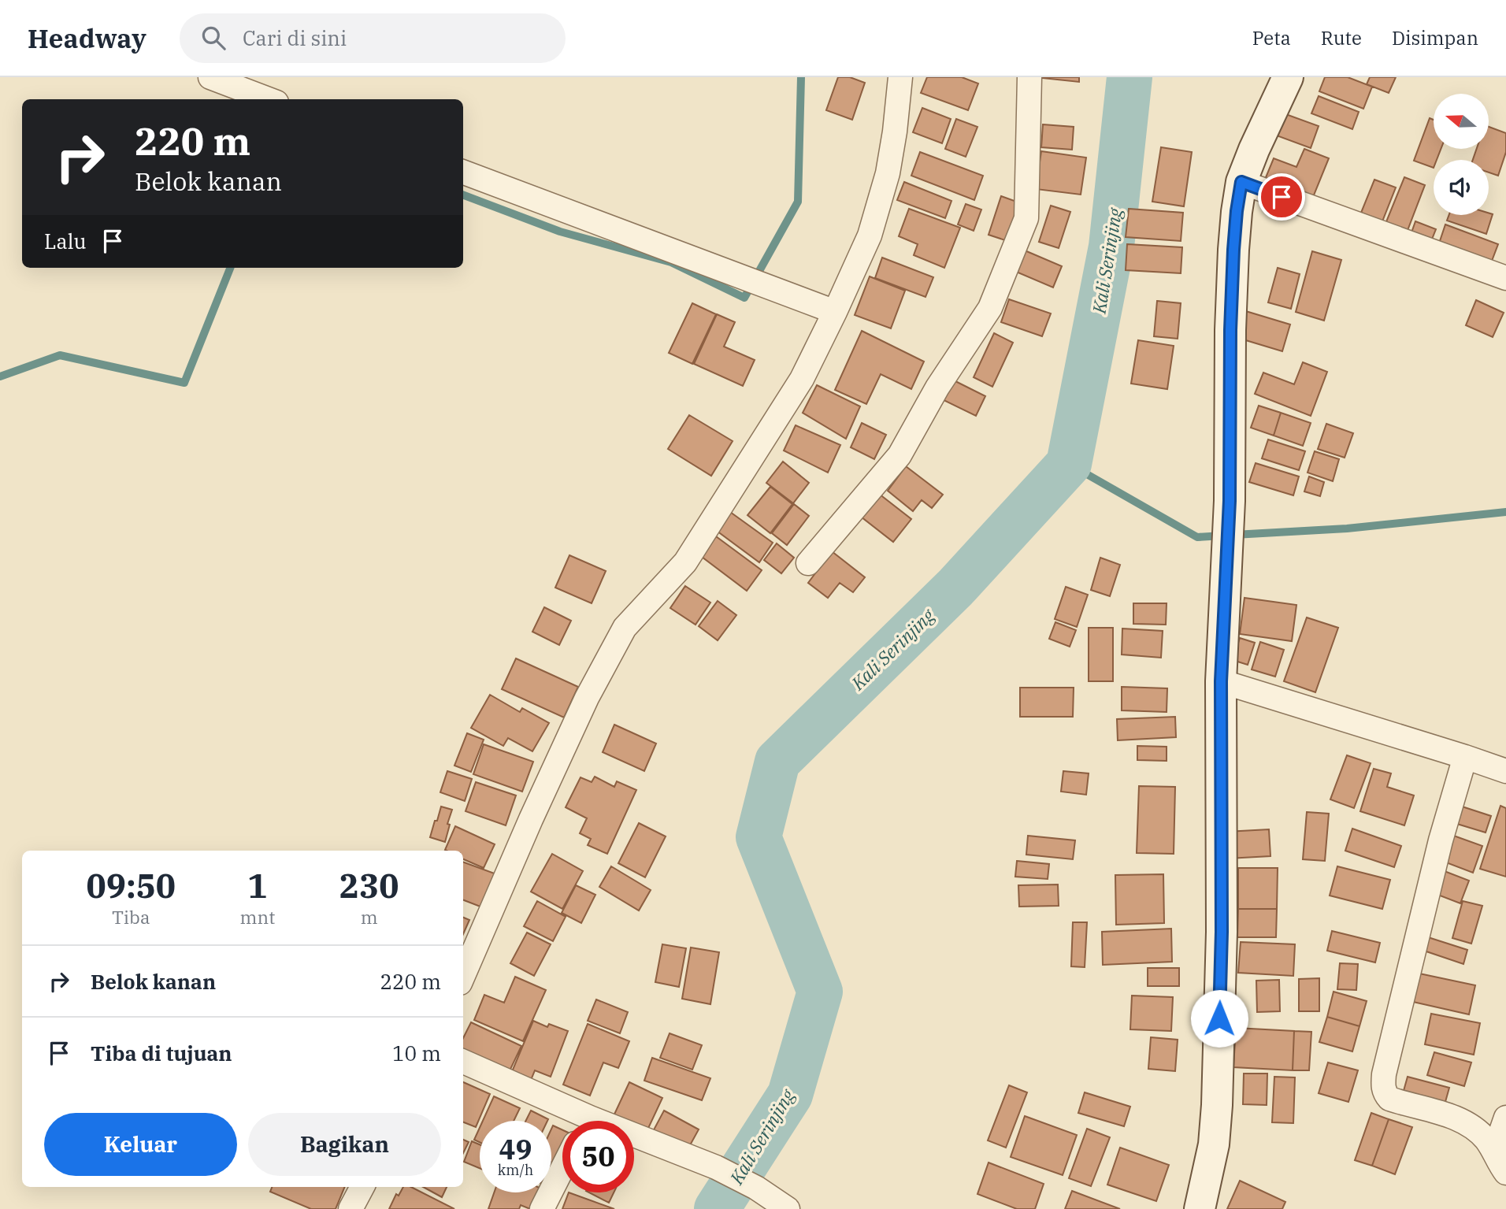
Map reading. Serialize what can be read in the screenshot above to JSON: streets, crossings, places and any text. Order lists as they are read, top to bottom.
{
  "water": ["Kali Serinjing"],
  "north": "left",
  "page": {
    "header": "Headway",
    "search": "Cari di sini",
    "nav": ["Peta", "Rute", "Disimpan"],
    "turn": ["220 m", "Belok kanan"],
    "then": "Lalu",
    "eta": [
      "09:50",
      "Tiba",
      "1",
      "mnt",
      "230",
      "m"
    ],
    "list": [
      {
        "name": "Belok kanan",
        "value": "220 m"
      },
      {
        "name": "Tiba di tujuan",
        "value": "10 m"
      }
    ],
    "buttons": ["Keluar", "Bagikan"],
    "speed": "49 km/h",
    "limit": "50"
  }
}
